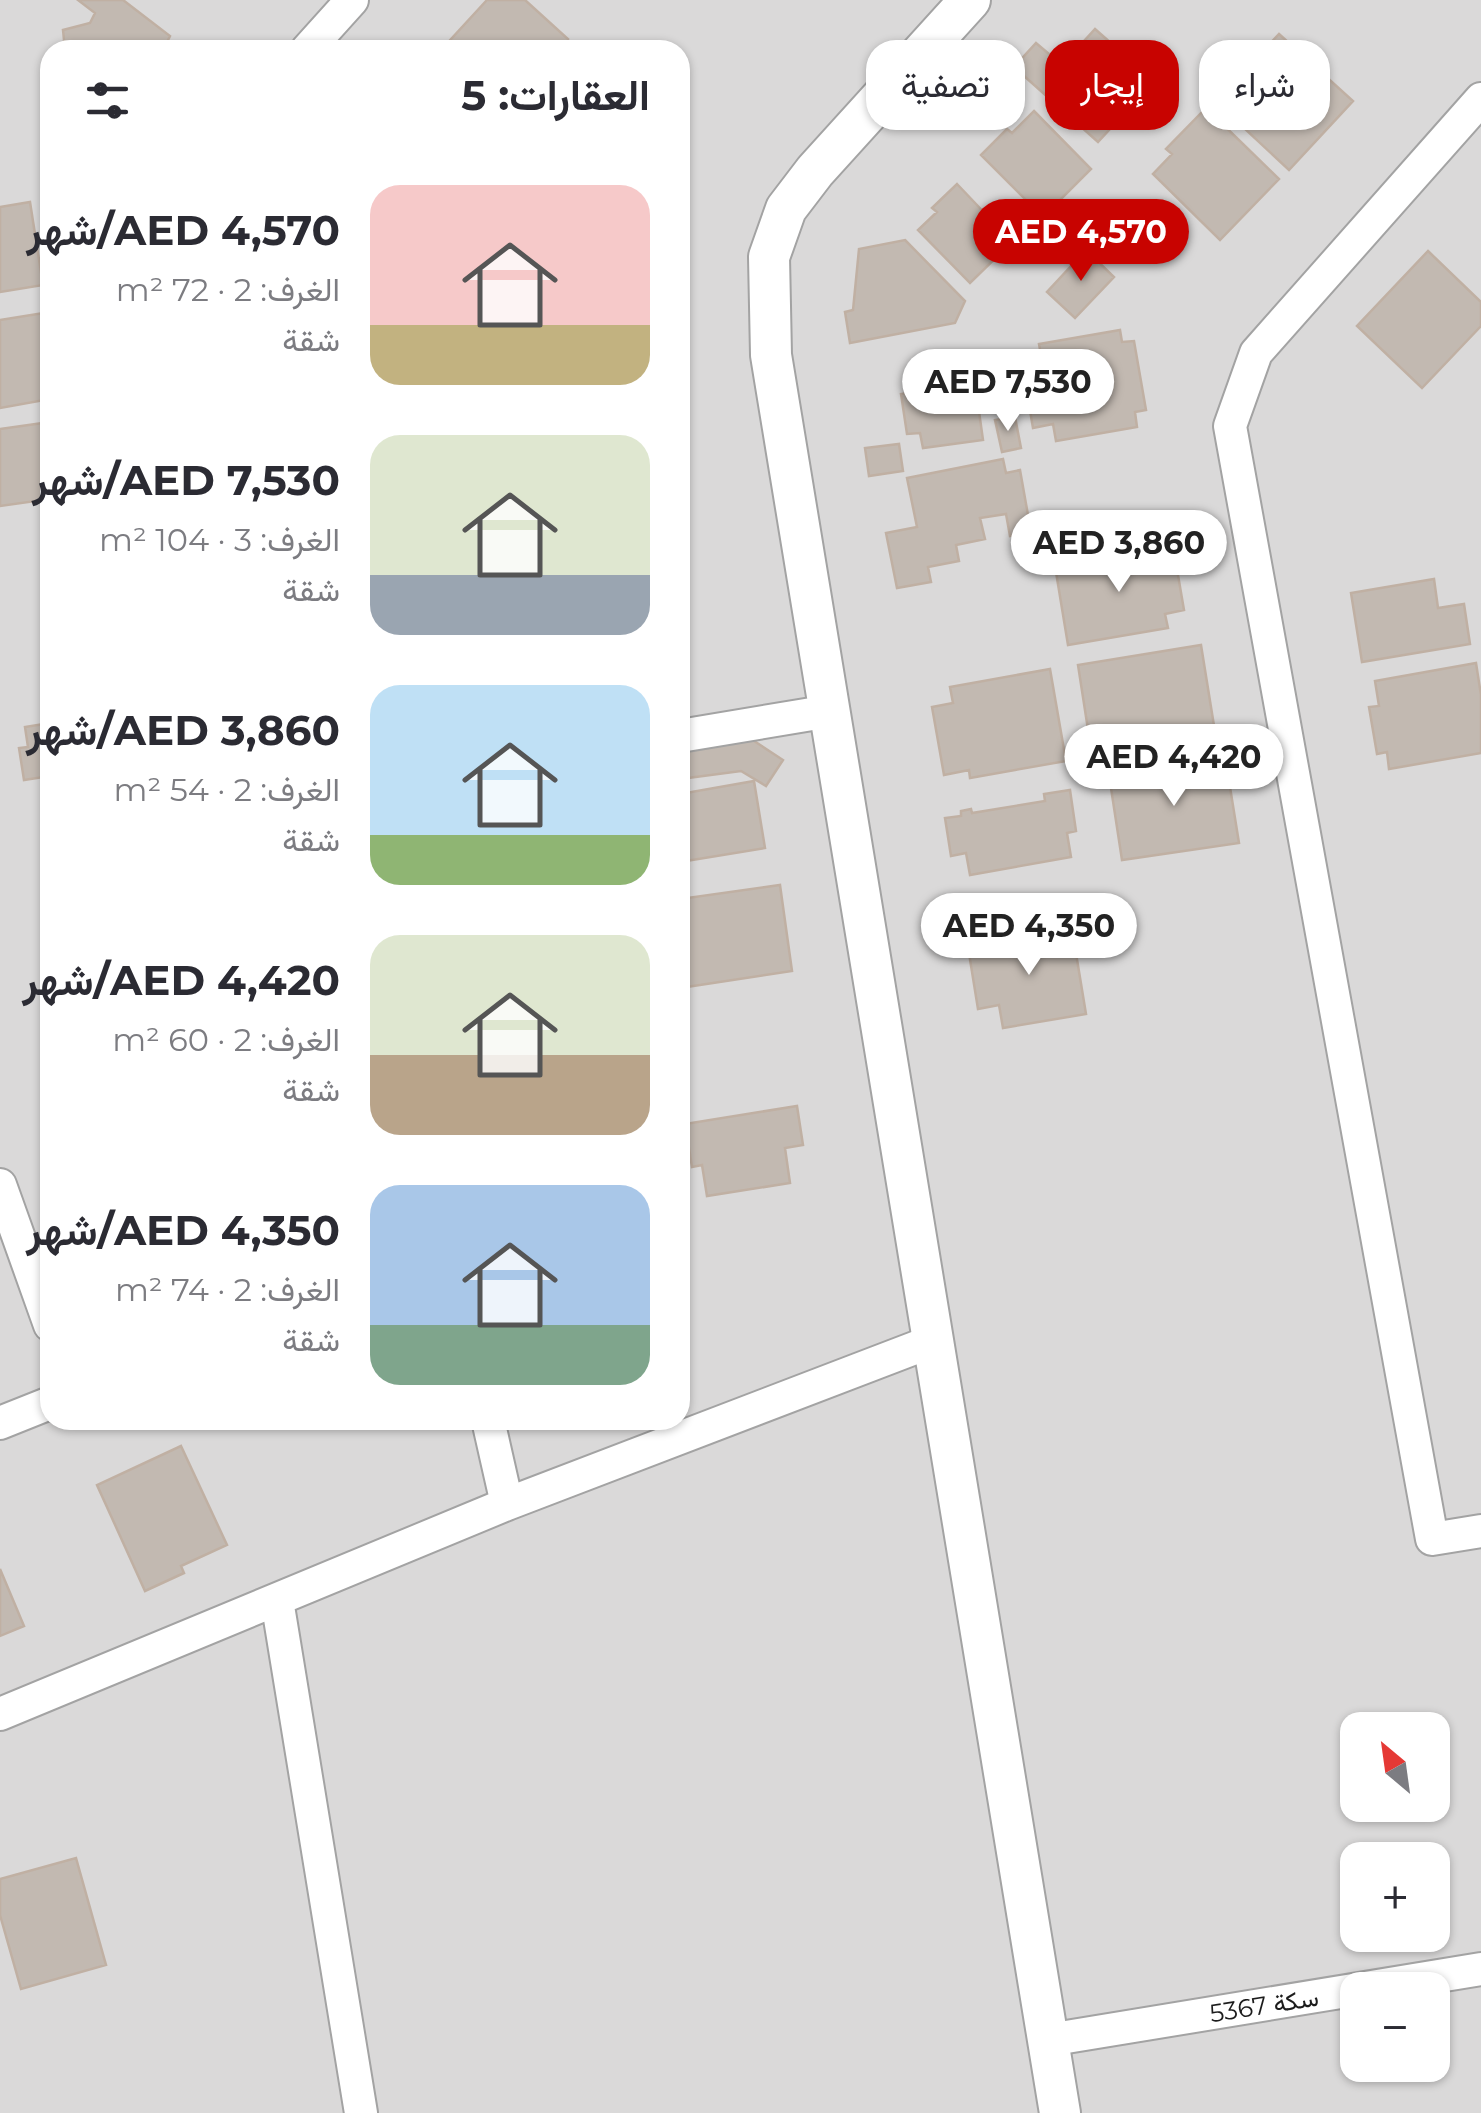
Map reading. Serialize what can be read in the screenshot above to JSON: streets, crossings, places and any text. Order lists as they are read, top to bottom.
{
  "streets": {
    "street": ["سكة 5367"]
  },
  "north": "top left",
  "page": {
    "chip": ["شراء", "إيجار", "تصفية"],
    "heading": "العقارات: 5",
    "list": [
      {
        "name": "AED 4,570/شهر",
        "note": "الغرف: 2 · 72 m² · شقة"
      },
      {
        "name": "AED 7,530/شهر",
        "note": "الغرف: 3 · 104 m² · شقة"
      },
      {
        "name": "AED 3,860/شهر",
        "note": "الغرف: 2 · 54 m² · شقة"
      },
      {
        "name": "AED 4,420/شهر",
        "note": "الغرف: 2 · 60 m² · شقة"
      },
      {
        "name": "AED 4,350/شهر",
        "note": "الغرف: 2 · 74 m² · شقة"
      }
    ],
    "price": [
      "AED 4,570",
      "AED 7,530",
      "AED 3,860",
      "AED 4,420",
      "AED 4,350"
    ],
    "map_buttons": ["+", "−"]
  }
}
